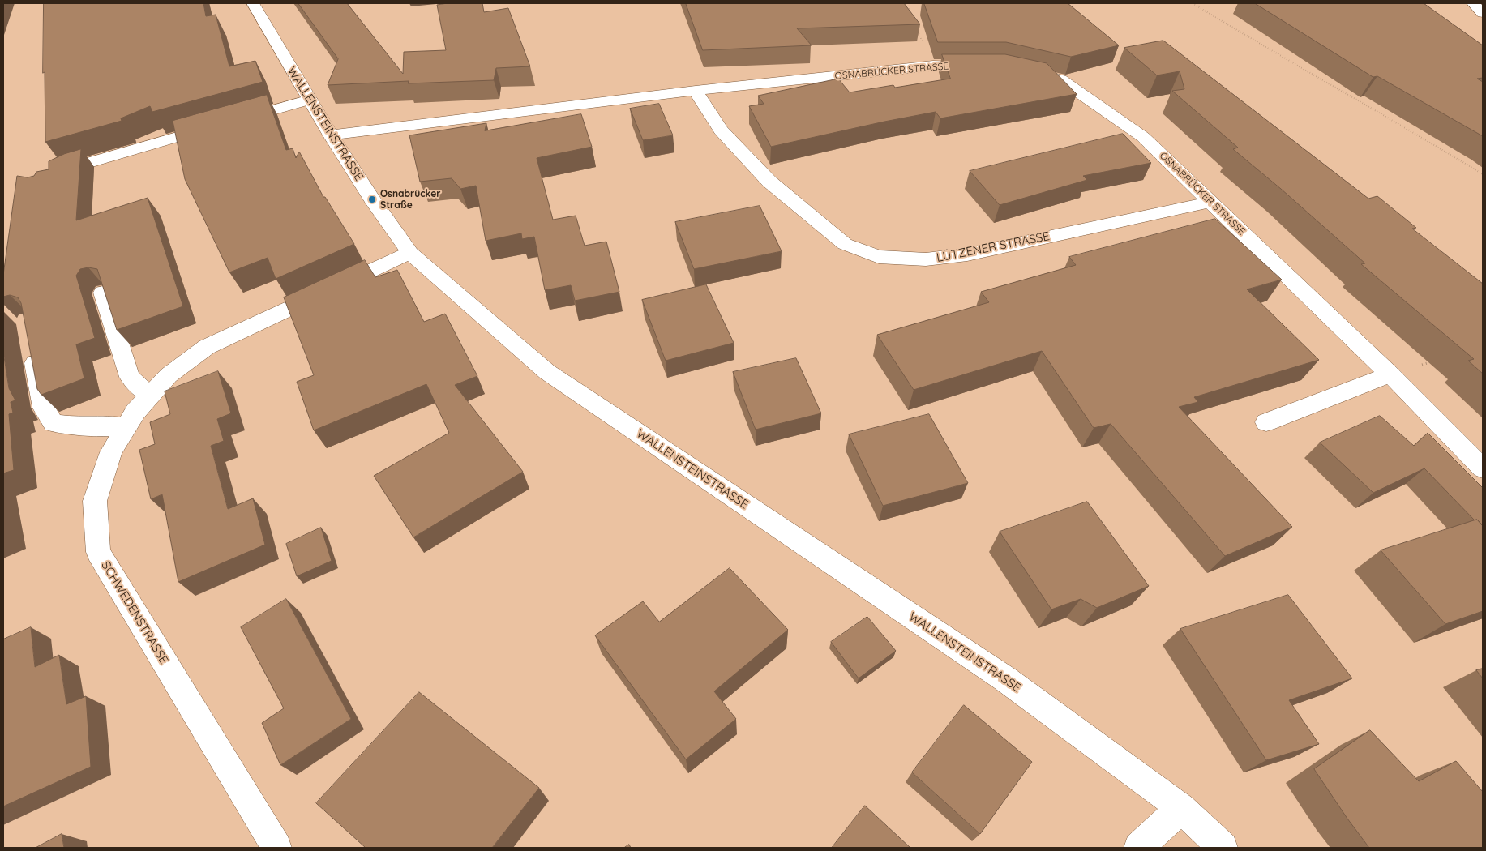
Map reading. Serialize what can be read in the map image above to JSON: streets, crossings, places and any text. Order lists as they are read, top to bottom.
{
  "streets": {
    "street": [
      "OSNABRÜCKER STRASSE",
      "WALLENSTEINSTRASSE",
      "LÜTZENER STRASSE",
      "SCHWEDENSTRASSE"
    ]
  },
  "crossings": [
    ["OSNABRÜCKER STRASSE", "WALLENSTEINSTRASSE"],
    ["OSNABRÜCKER STRASSE", "LÜTZENER STRASSE"],
    ["WALLENSTEINSTRASSE", "SCHWEDENSTRASSE"]
  ],
  "places": ["Osnabrücker Straße"]
}
